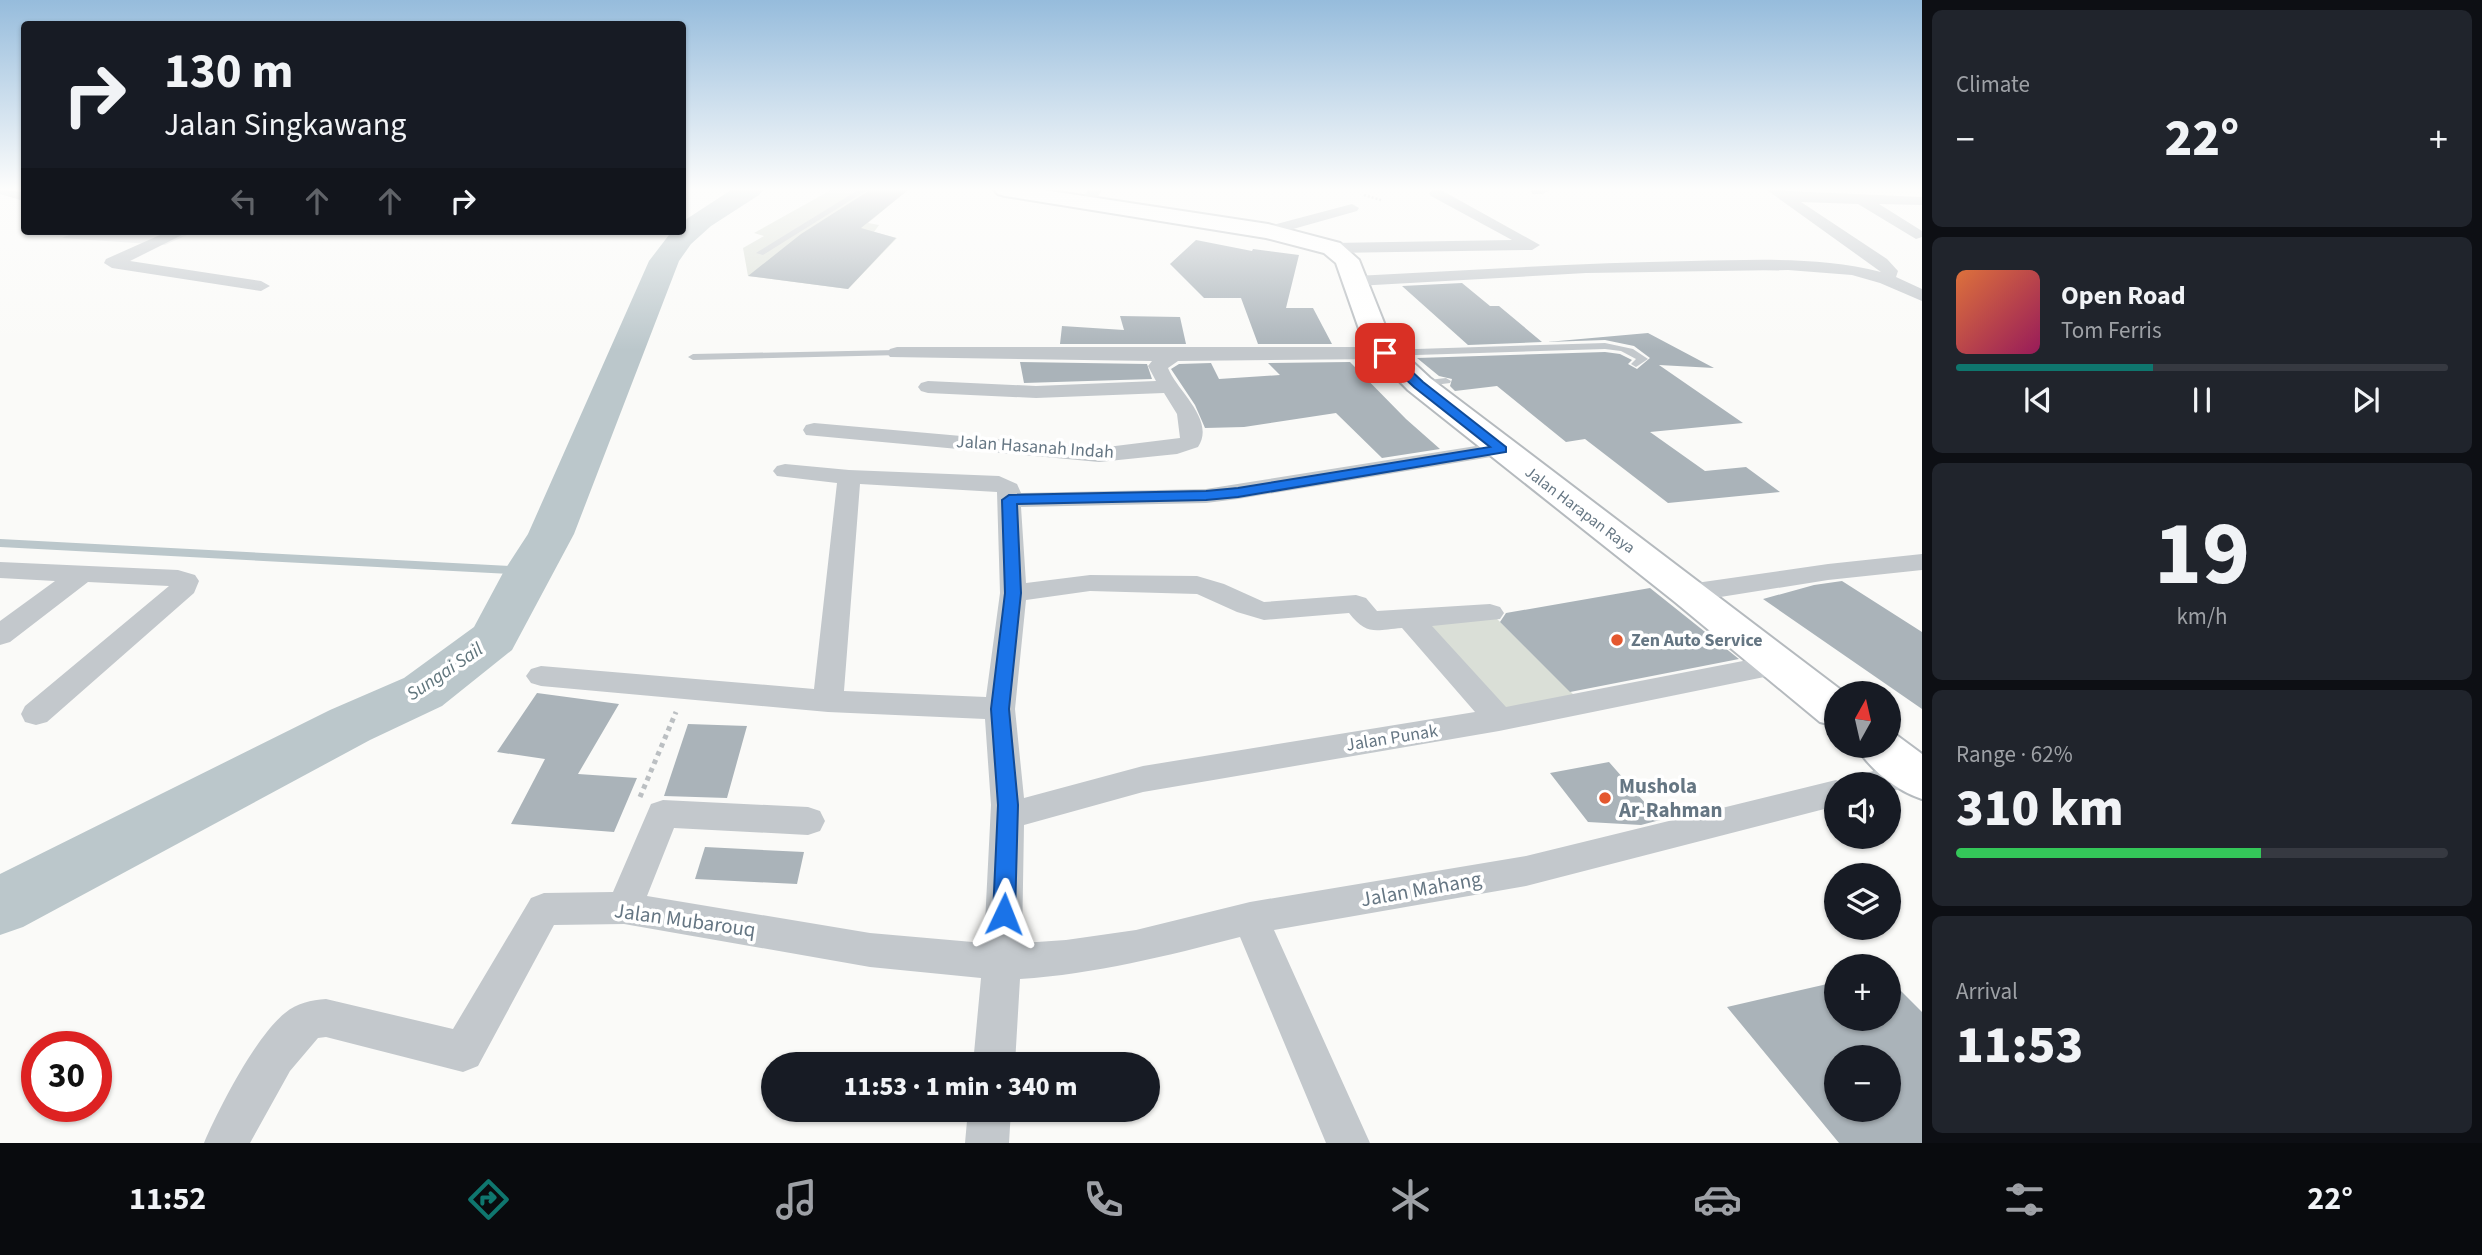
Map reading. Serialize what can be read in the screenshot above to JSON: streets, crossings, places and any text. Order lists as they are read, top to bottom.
{
  "streets": {
    "main road": ["Jalan Harapan Raya"],
    "street": [
      "Jalan Hasanah Indah",
      "Jalan Punak",
      "Jalan Mahang",
      "Jalan Mubarouq"
    ]
  },
  "crossings": [
    ["Jalan Harapan Raya", "Jalan Punak"],
    ["Jalan Mahang", "Jalan Mubarouq"]
  ],
  "water": ["Sungai Sail"],
  "places": ["Zen Auto Service", "Mushola Ar-Rahman"],
  "north": "top",
  "page": {
    "tile": [
      "Climate",
      ["19", "km/h"],
      ["Range · 62%", "310 km"],
      ["Arrival", "11:53"]
    ],
    "turn": ["130 m", "Jalan Singkawang"],
    "heat": ["−", "22°", "+"],
    "song": ["Open Road", "Tom Ferris"],
    "map_buttons": ["+", "−"],
    "limit": "30",
    "trip": "11:53 · 1 min · 340 m",
    "tabs": ["11:52", "22°"]
  }
}
